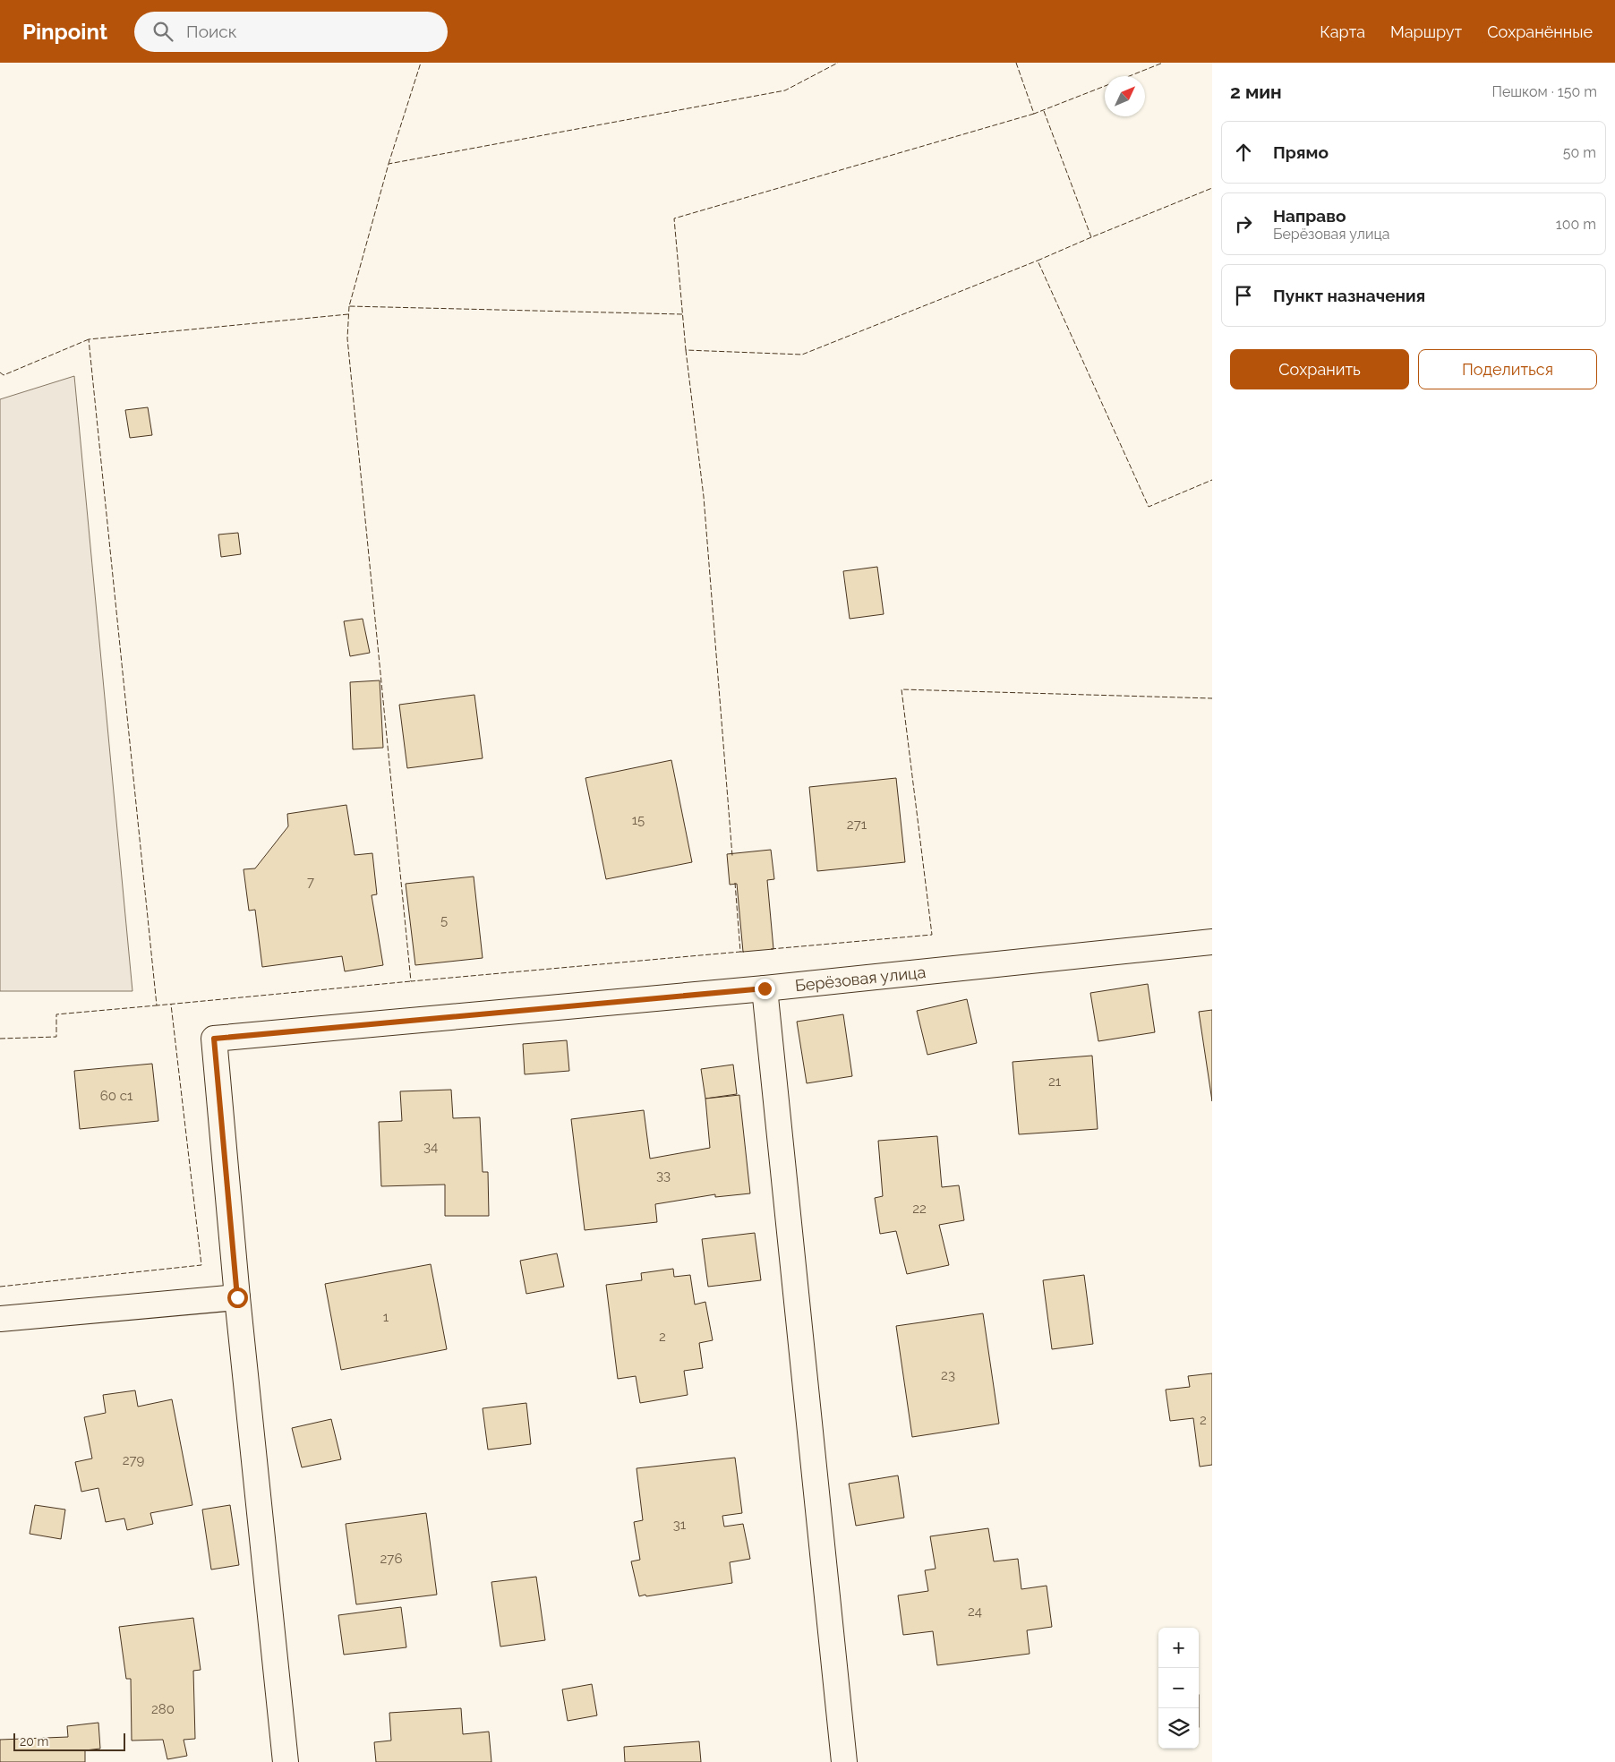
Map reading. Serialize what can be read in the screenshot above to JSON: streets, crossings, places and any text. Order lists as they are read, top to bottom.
{
  "streets": {
    "street": ["Берёзовая улица"]
  },
  "house_numbers": [
    "15",
    "271",
    "7",
    "5",
    "21",
    "60 с1",
    "34",
    "33",
    "22",
    "1",
    "2",
    "23",
    "2",
    "279",
    "31",
    "276",
    "24",
    "280"
  ],
  "scale_bar": "20 m",
  "north": "top right",
  "page": {
    "header": "Pinpoint",
    "search": "Поиск",
    "nav": ["Карта", "Маршрут", "Сохранённые"],
    "heading": ["2 мин", "Пешком · 150 m"],
    "list": [
      ["Прямо", "50 m"],
      ["Направо", "Берёзовая улица", "100 m"],
      "Пункт назначения"
    ],
    "buttons": ["Сохранить", "Поделиться"],
    "map_buttons": ["+", "−"],
    "scale": "20 m"
  }
}
